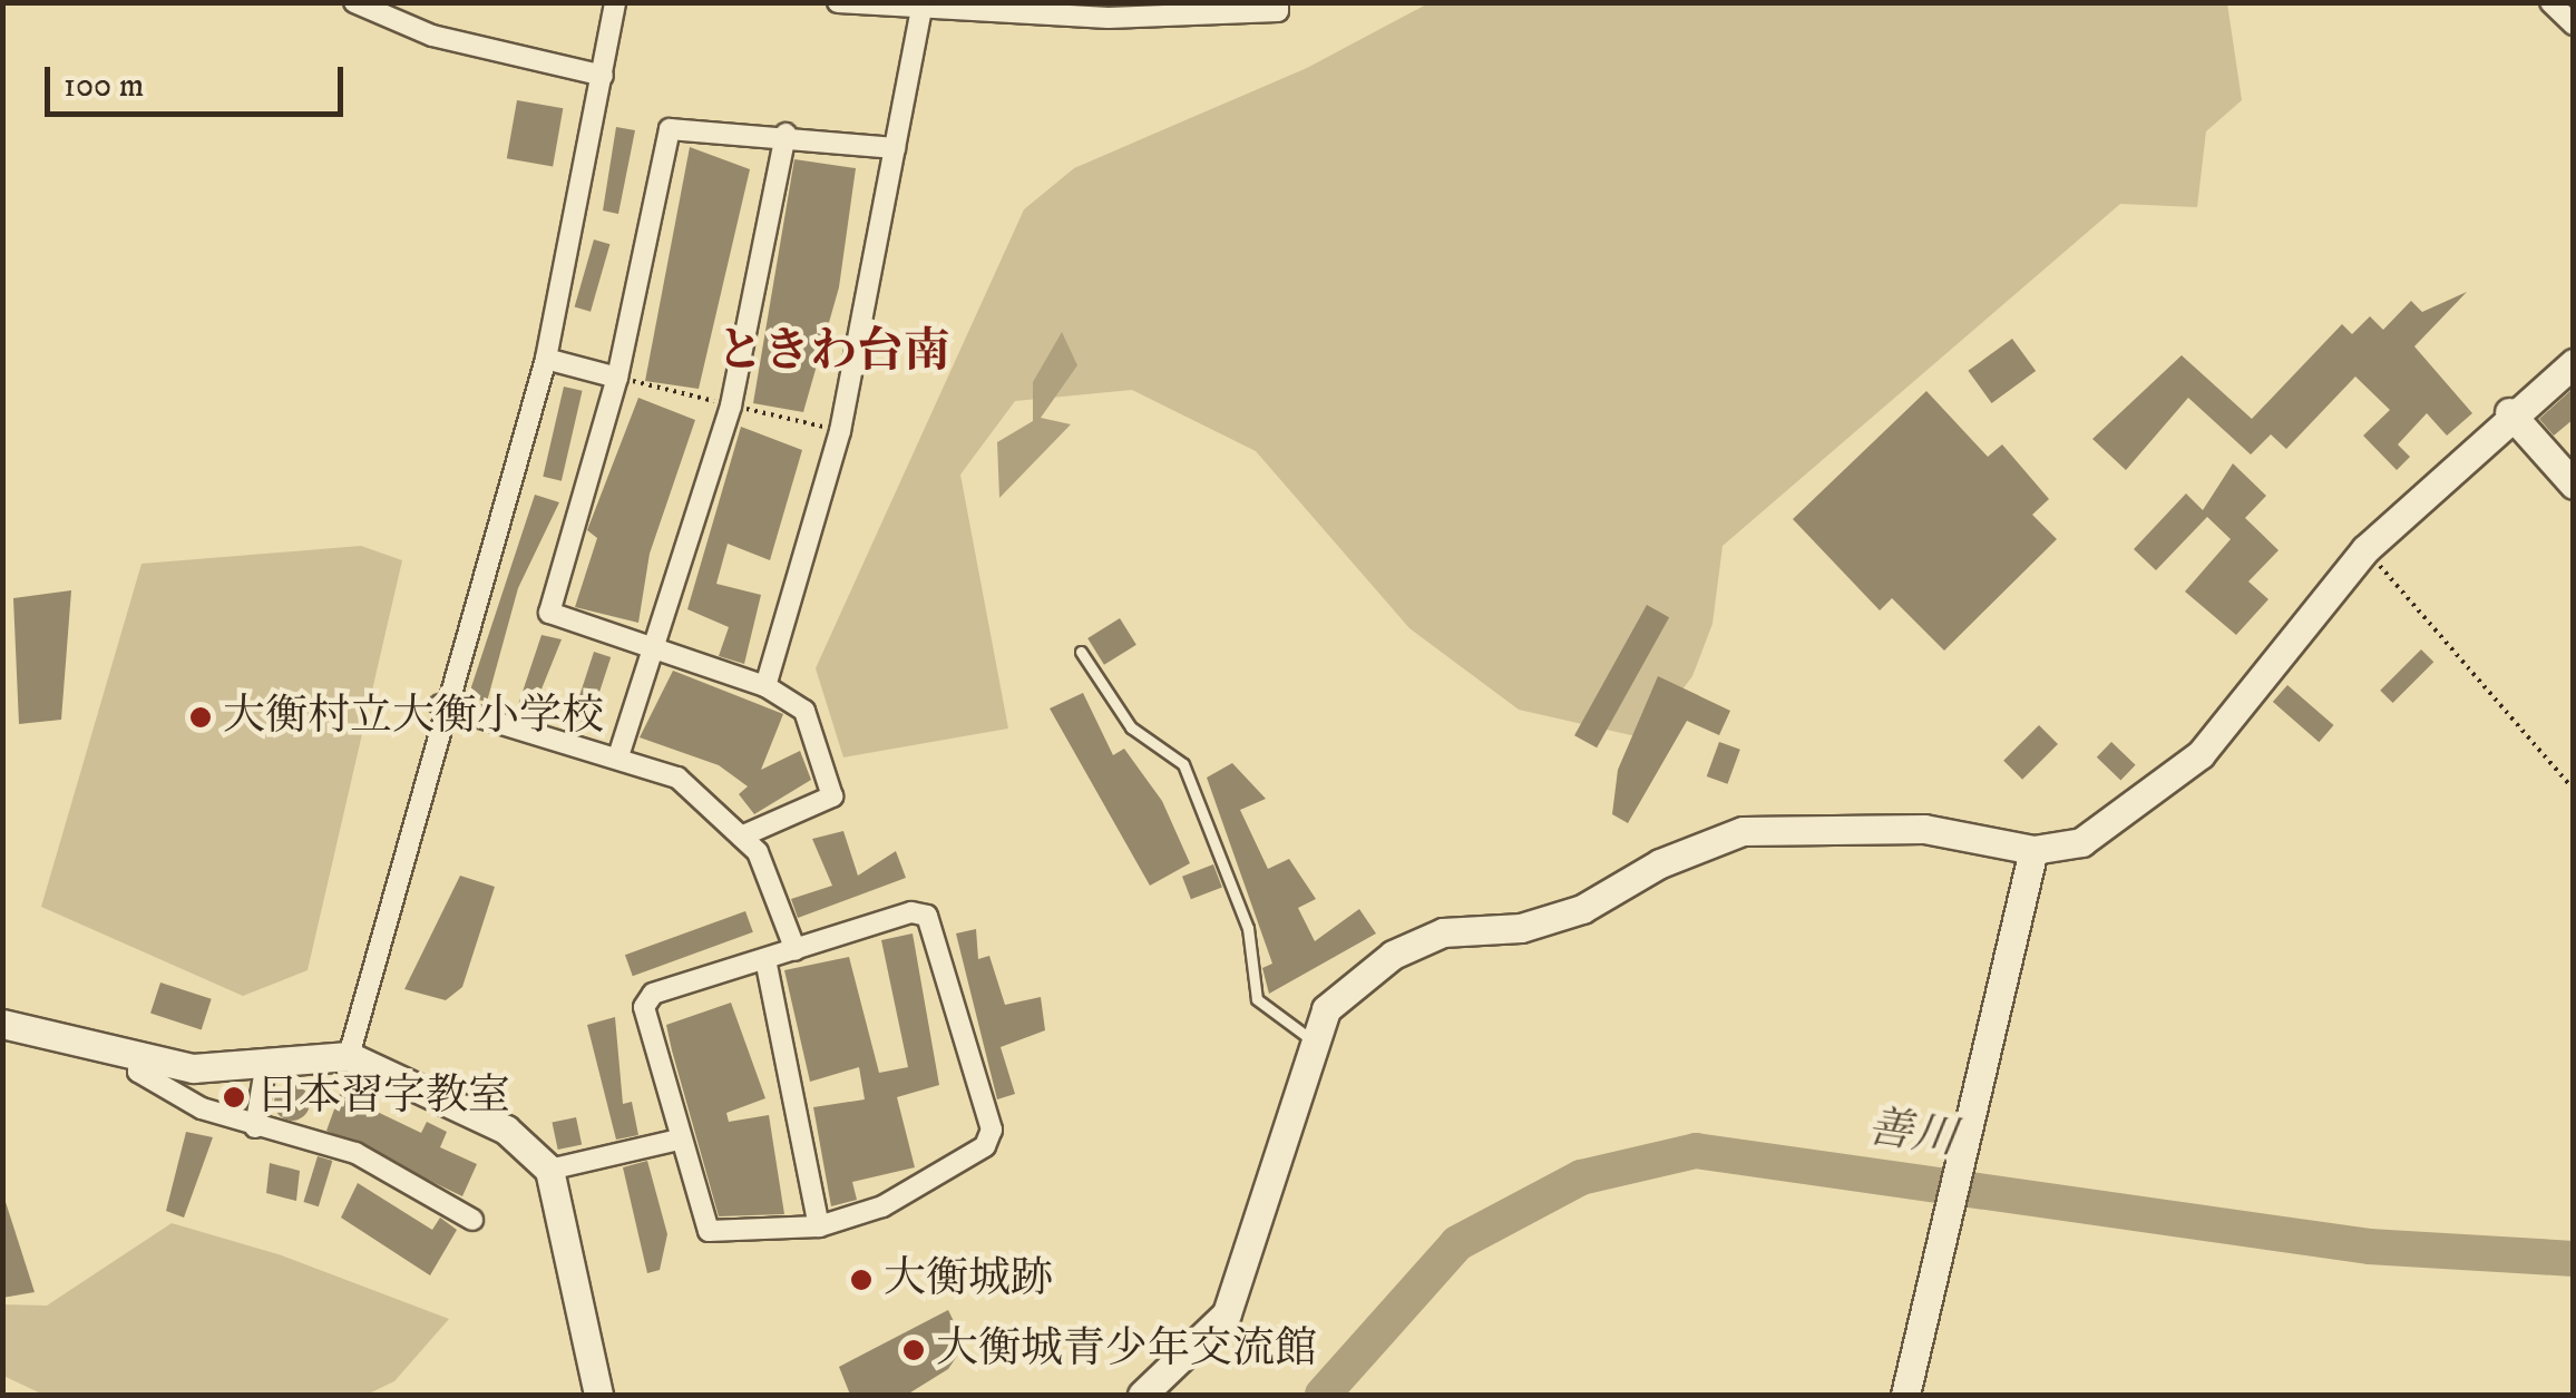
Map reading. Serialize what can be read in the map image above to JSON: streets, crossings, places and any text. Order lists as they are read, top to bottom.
{
  "districts": ["ときわ台南"],
  "water": ["善川"],
  "places": [
    "大衡村立大衡小学校",
    "日本習字教室",
    "大衡城跡",
    "大衡城青少年交流館"
  ],
  "scale_bar": "100 m"
}
